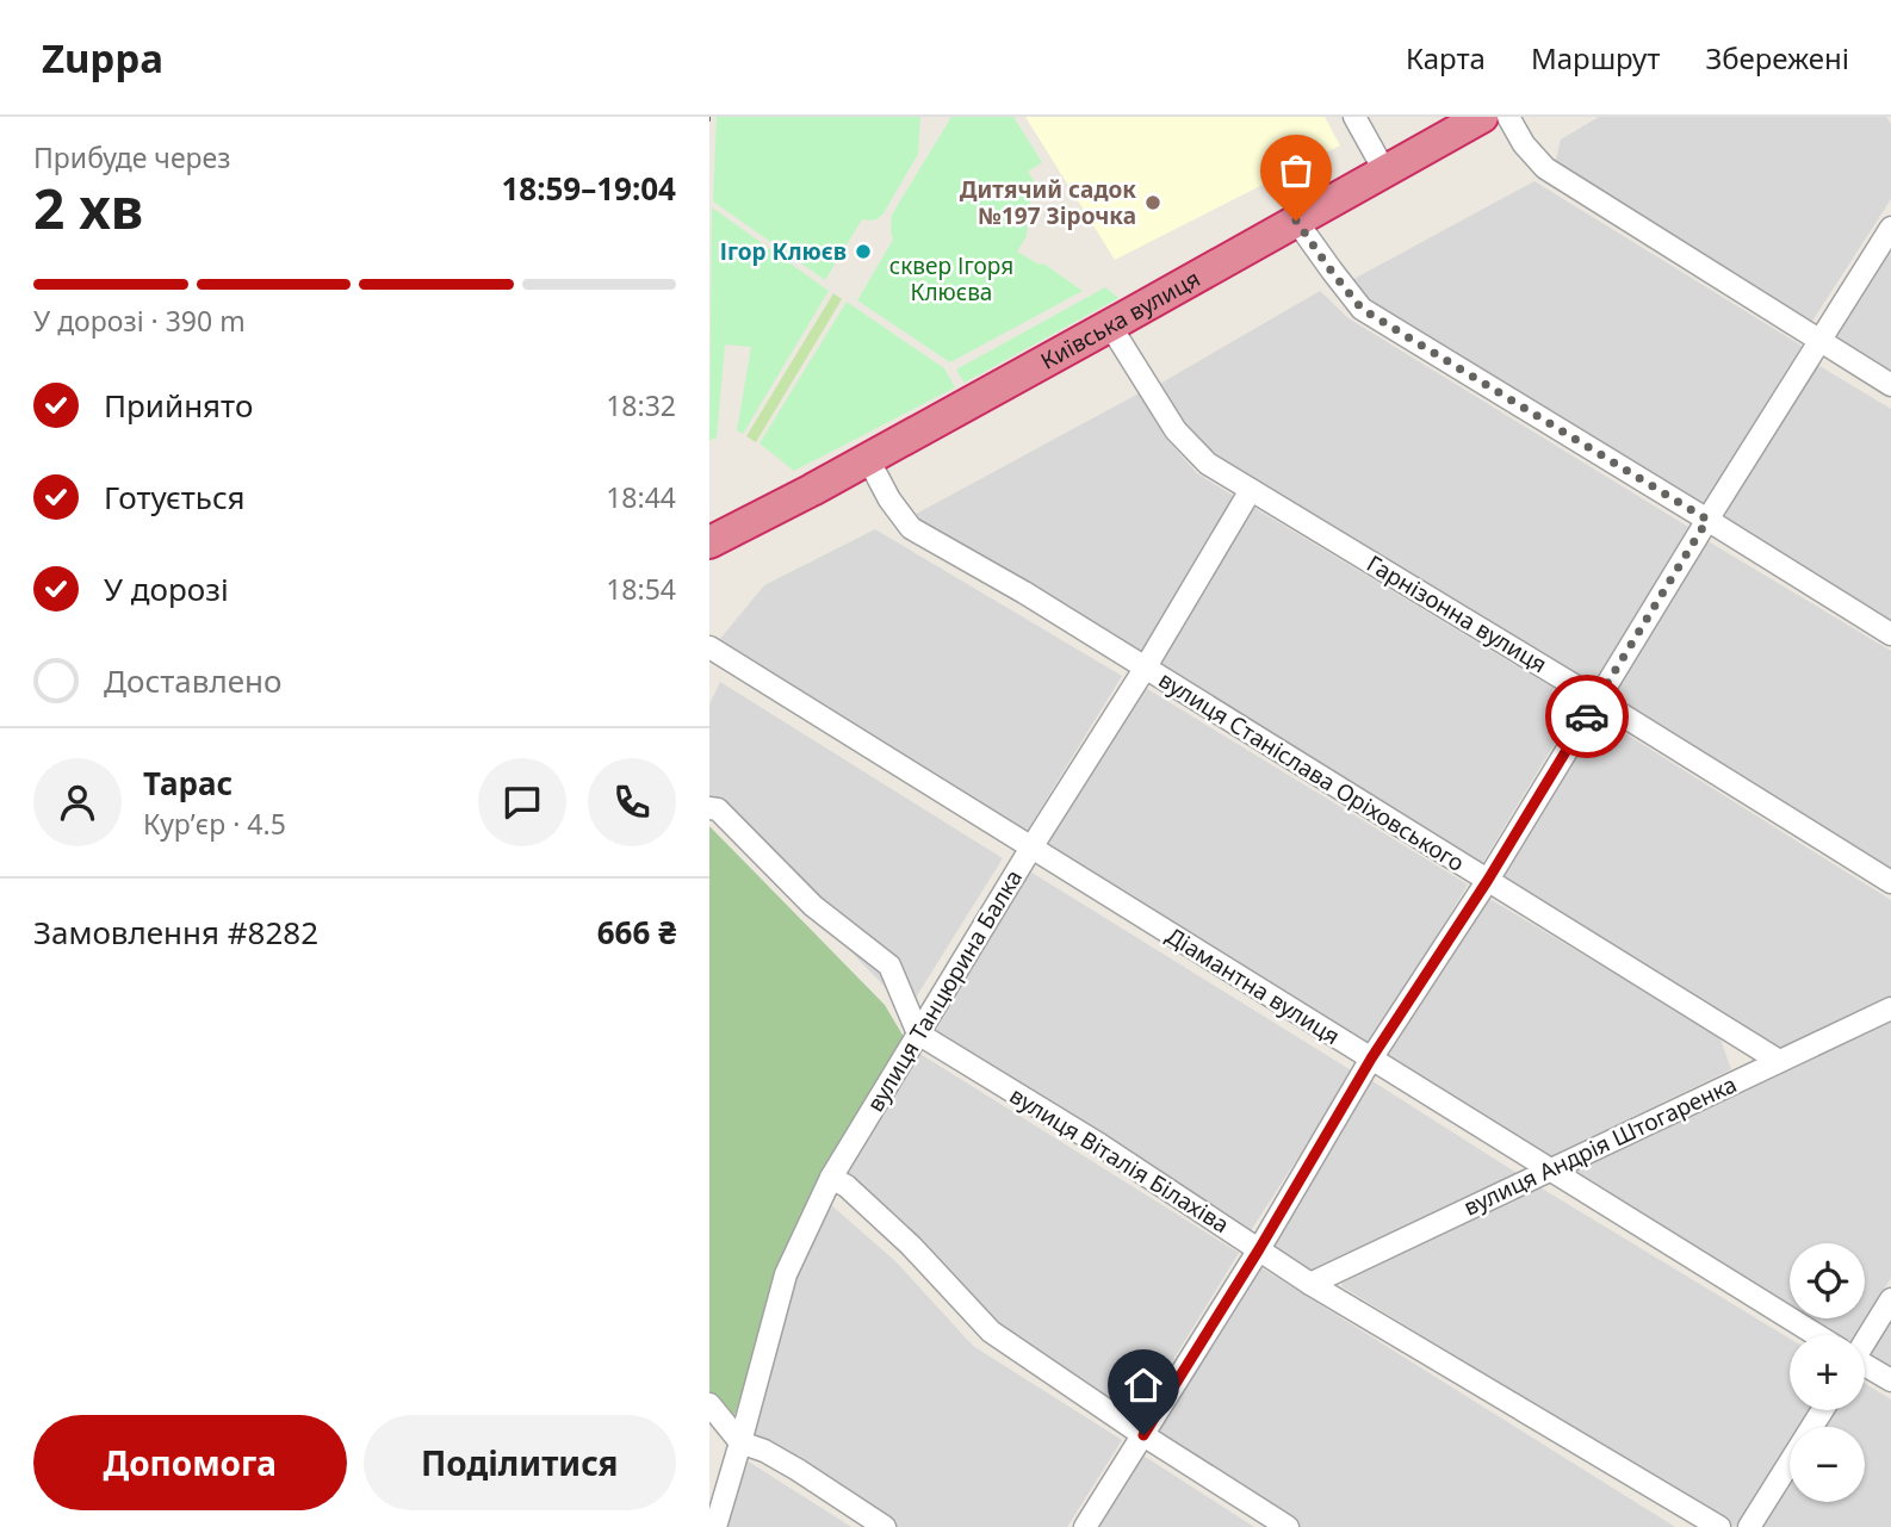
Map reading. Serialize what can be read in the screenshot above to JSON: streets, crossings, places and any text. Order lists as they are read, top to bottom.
{
  "streets": {
    "highway": ["Київська вулиця"],
    "street": [
      "Гарнізонна вулиця",
      "вулиця Станіслава Оріховського",
      "Діамантна вулиця",
      "вулиця Танцюрина Балка",
      "вулиця Андрія Штогаренка",
      "вулиця Віталія Білахіва"
    ]
  },
  "crossings": [
    ["Київська вулиця", "Гарнізонна вулиця"],
    ["Київська вулиця", "вулиця Станіслава Оріховського"],
    ["Гарнізонна вулиця", "вулиця Танцюрина Балка"],
    ["вулиця Станіслава Оріховського", "вулиця Танцюрина Балка"],
    ["вулиця Станіслава Оріховського", "вулиця Андрія Штогаренка"],
    ["Діамантна вулиця", "вулиця Танцюрина Балка"],
    ["Діамантна вулиця", "вулиця Андрія Штогаренка"],
    ["вулиця Танцюрина Балка", "вулиця Віталія Білахіва"],
    ["вулиця Андрія Штогаренка", "вулиця Віталія Білахіва"]
  ],
  "parks": ["сквер Ігоря Клюєва"],
  "places": ["Дитячий садок №197 Зірочка", "Ігор Клюєв"],
  "page": {
    "header": "Zuppa",
    "nav": ["Карта", "Маршрут", "Збережені"],
    "heading": ["2 хв", "Прибуде через", "18:59–19:04"],
    "panel": [
      "Тарас",
      "Кур’єр · 4.5",
      "Замовлення #8282",
      "666 ₴"
    ],
    "bar": "У дорозі · 390 m",
    "list": [
      ["Прийнято", "18:32"],
      ["Готується", "18:44"],
      ["У дорозі", "18:54"],
      "Доставлено"
    ],
    "map_buttons": ["+", "−"],
    "buttons": ["Допомога", "Поділитися"]
  }
}
